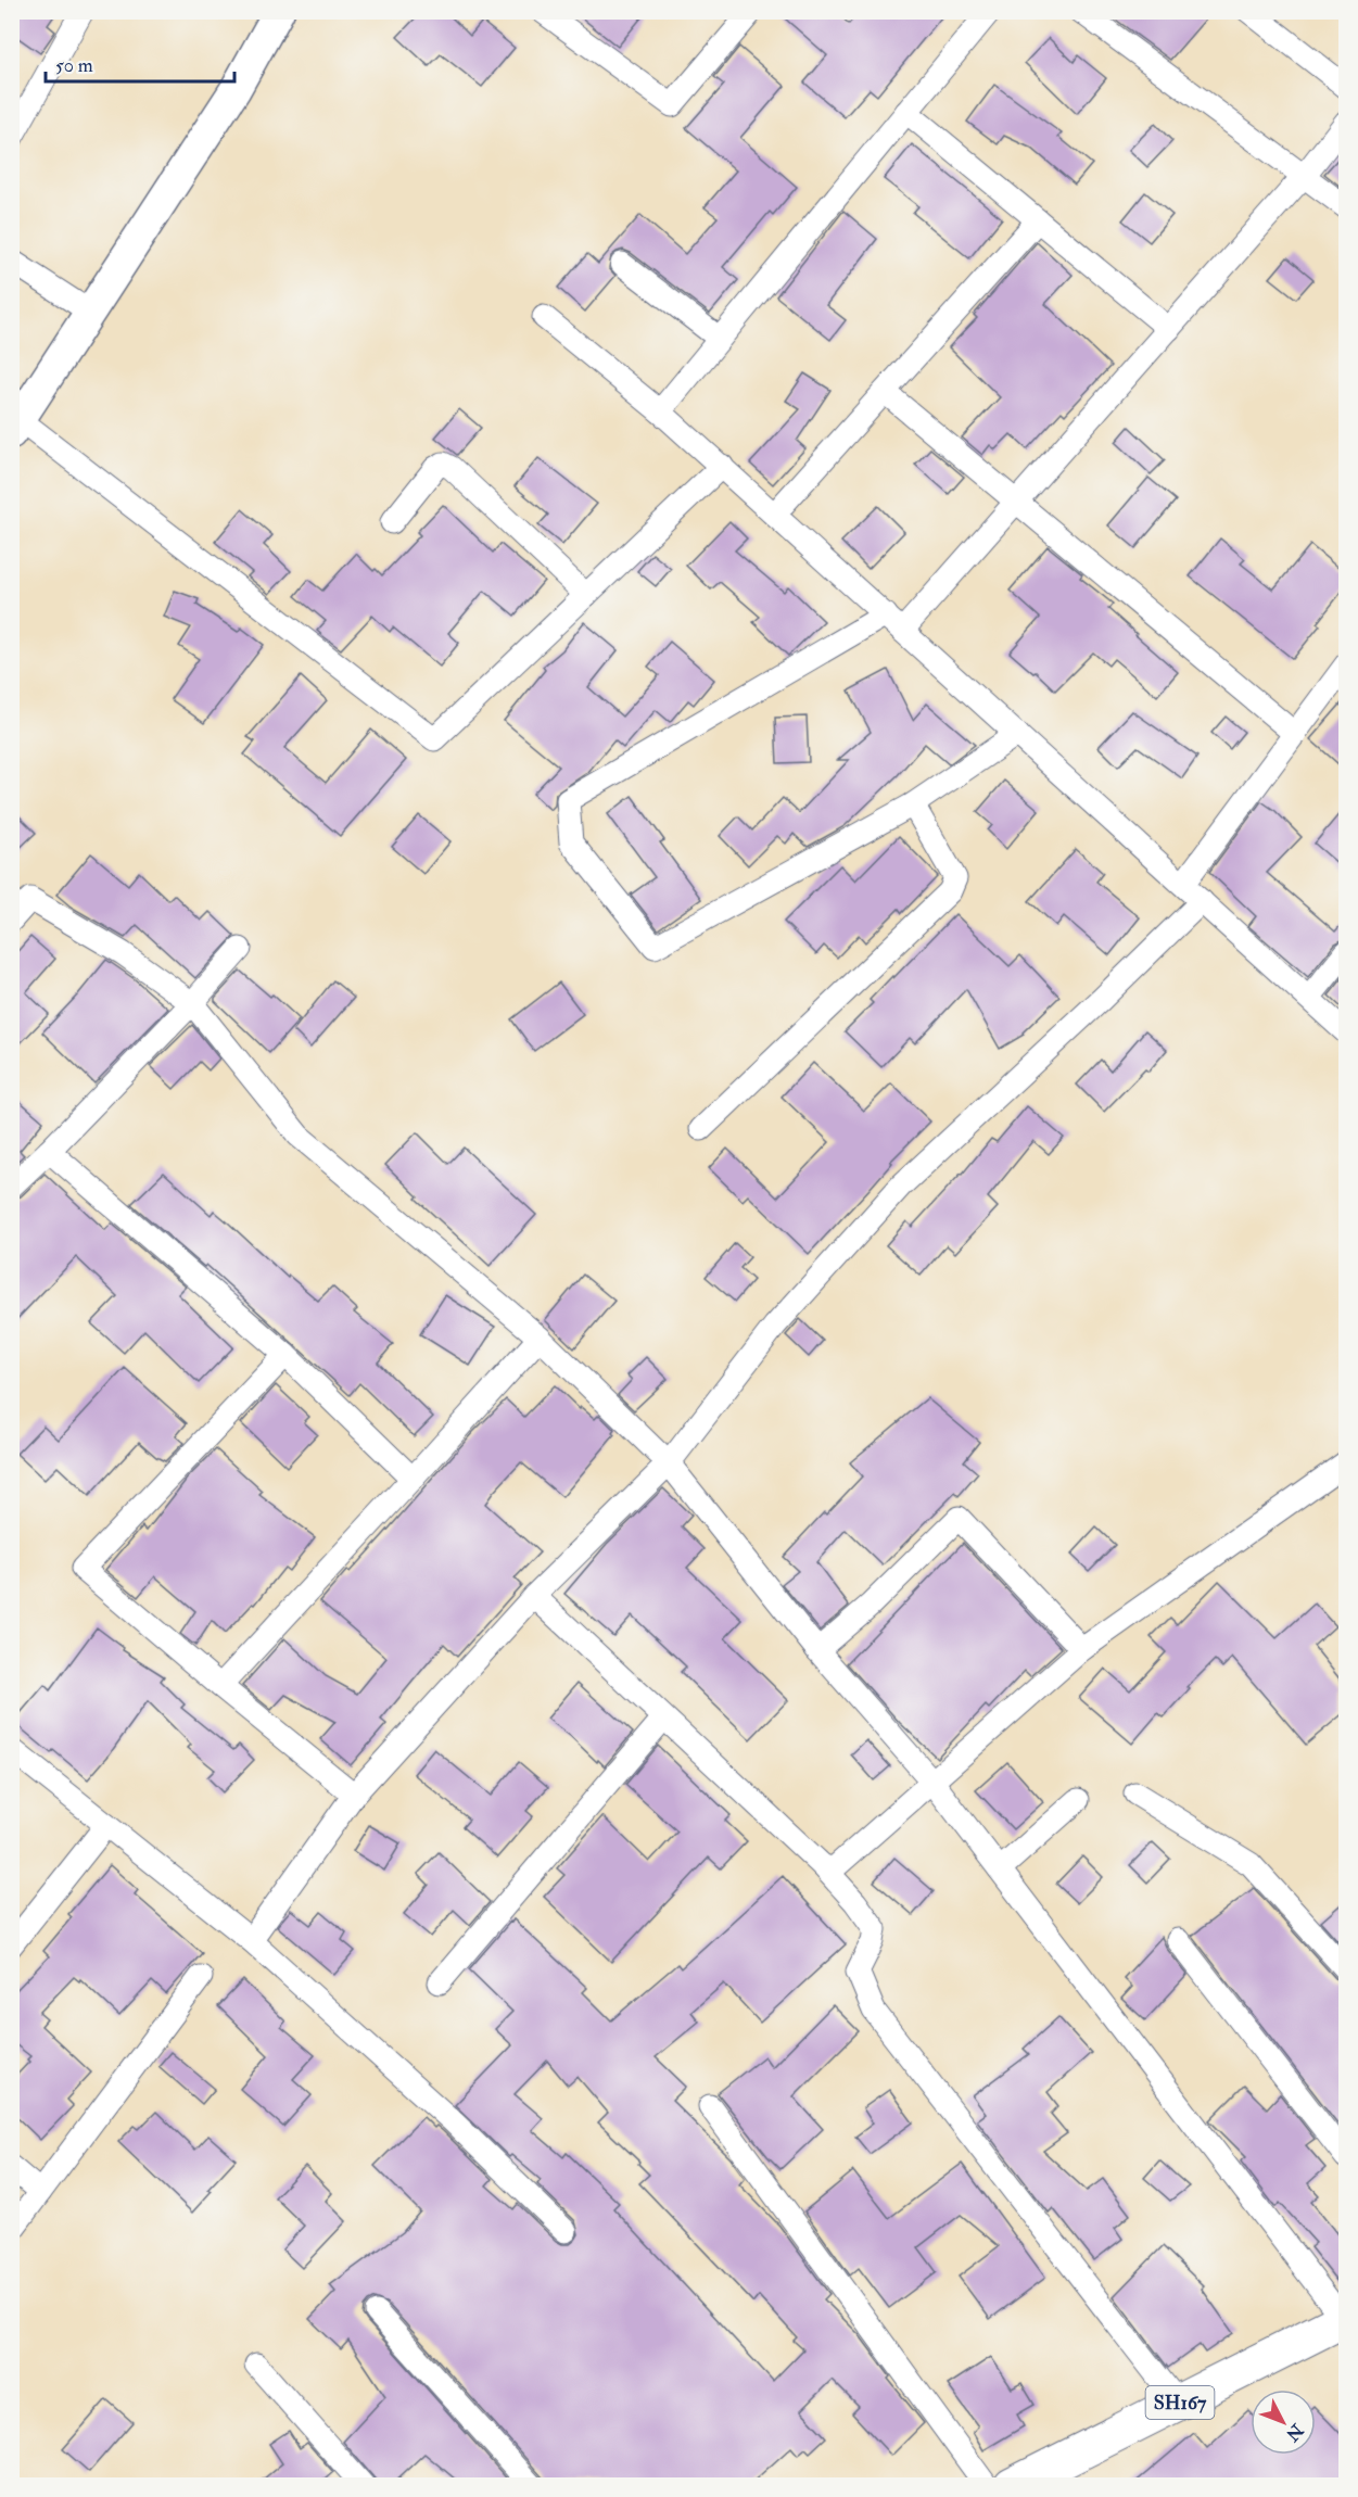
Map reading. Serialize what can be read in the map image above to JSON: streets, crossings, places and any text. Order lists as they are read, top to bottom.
{
  "streets": {
    "main road": ["SH167"]
  },
  "scale_bar": "50 m",
  "north": "bottom right"
}
